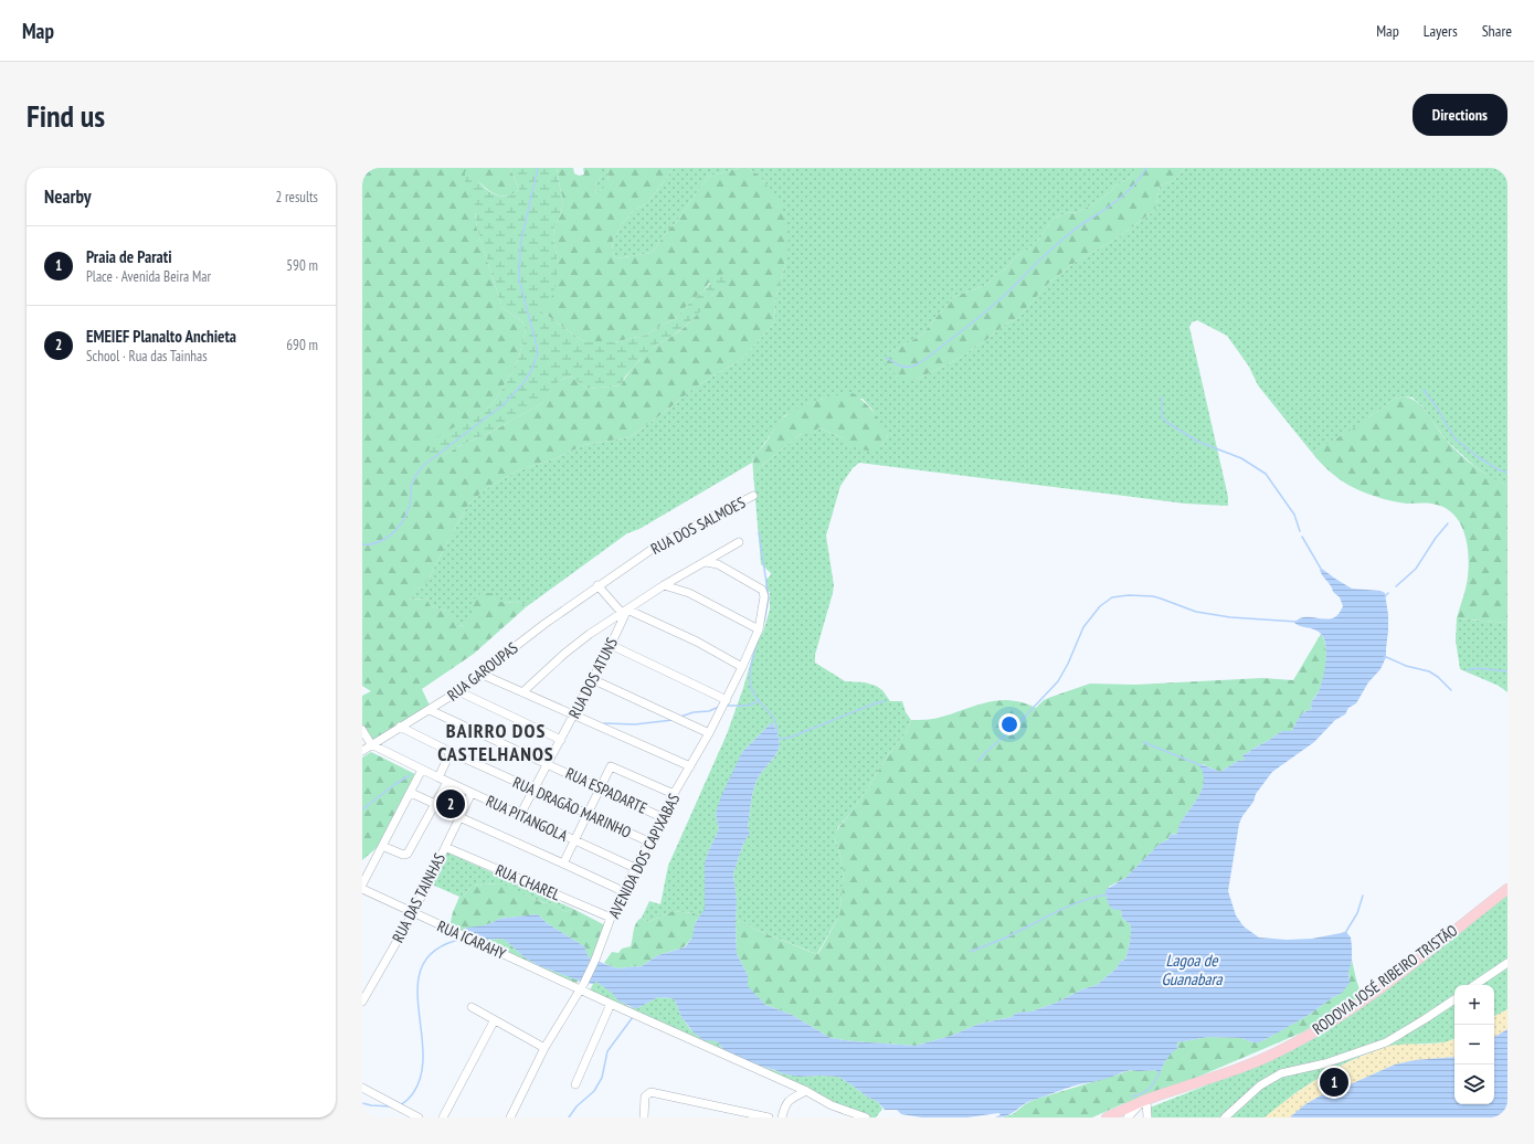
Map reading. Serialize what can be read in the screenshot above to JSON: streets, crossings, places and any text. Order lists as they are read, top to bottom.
{
  "streets": {
    "main road": ["RODOVIA JOSÉ RIBEIRO TRISTÃO"],
    "street": [
      "RUA DOS SALMOES",
      "RUA GAROUPAS",
      "RUA DOS ATUNS",
      "RUA ESPADARTE",
      "RUA DRAGÃO MARINHO",
      "RUA PITANGOLA",
      "AVENIDA DOS CAPIXABAS",
      "RUA CHAREL",
      "RUA DAS TAINHAS",
      "RUA ICARAHY"
    ]
  },
  "crossings": [
    ["RUA DOS SALMOES", "RUA GAROUPAS"],
    ["RUA GAROUPAS", "RUA ESPADARTE"],
    ["RUA GAROUPAS", "RUA DRAGÃO MARINHO"],
    ["RUA GAROUPAS", "RUA PITANGOLA"],
    ["RUA DOS ATUNS", "RUA ESPADARTE"],
    ["RUA DOS ATUNS", "RUA DRAGÃO MARINHO"],
    ["RUA DOS ATUNS", "RUA PITANGOLA"],
    ["RUA ESPADARTE", "AVENIDA DOS CAPIXABAS"],
    ["RUA DRAGÃO MARINHO", "AVENIDA DOS CAPIXABAS"],
    ["RUA PITANGOLA", "AVENIDA DOS CAPIXABAS"],
    ["RUA PITANGOLA", "RUA DAS TAINHAS"],
    ["AVENIDA DOS CAPIXABAS", "RUA CHAREL"],
    ["AVENIDA DOS CAPIXABAS", "RUA ICARAHY"],
    ["RUA CHAREL", "RUA DAS TAINHAS"],
    ["RUA DAS TAINHAS", "RUA ICARAHY"]
  ],
  "districts": ["BAIRRO DOS CASTELHANOS"],
  "water": ["Lagoa de Guanabara"],
  "page": {
    "header": "Map",
    "nav": ["Map", "Layers", "Share"],
    "buttons": "Directions",
    "title": "Find us",
    "heading": ["Nearby", "2 results"],
    "list": [
      {
        "mark": "1",
        "name": "Praia de Parati",
        "note": "Place · Avenida Beira Mar",
        "value": "590 m"
      },
      {
        "mark": "2",
        "name": "EMEIEF Planalto Anchieta",
        "note": "School · Rua das Tainhas",
        "value": "690 m"
      }
    ],
    "pins": ["2", "1"],
    "map_buttons": ["+", "−"]
  }
}
